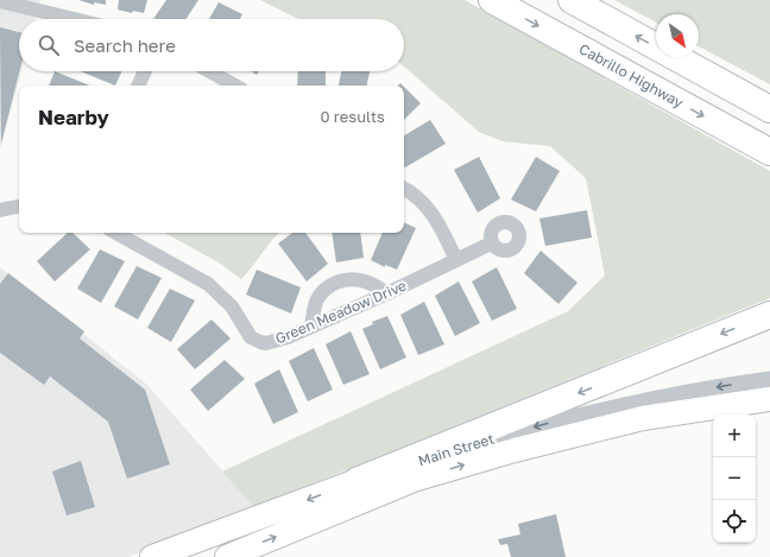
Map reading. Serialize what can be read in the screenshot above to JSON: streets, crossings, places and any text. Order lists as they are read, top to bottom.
{
  "streets": {
    "highway": ["Cabrillo Highway"],
    "main road": ["Main Street"],
    "street": ["Green Meadow Drive"]
  },
  "north": "bottom right",
  "page": {
    "search": "Search here",
    "heading": ["Nearby", "0 results"],
    "map_buttons": ["+", "−"]
  }
}
